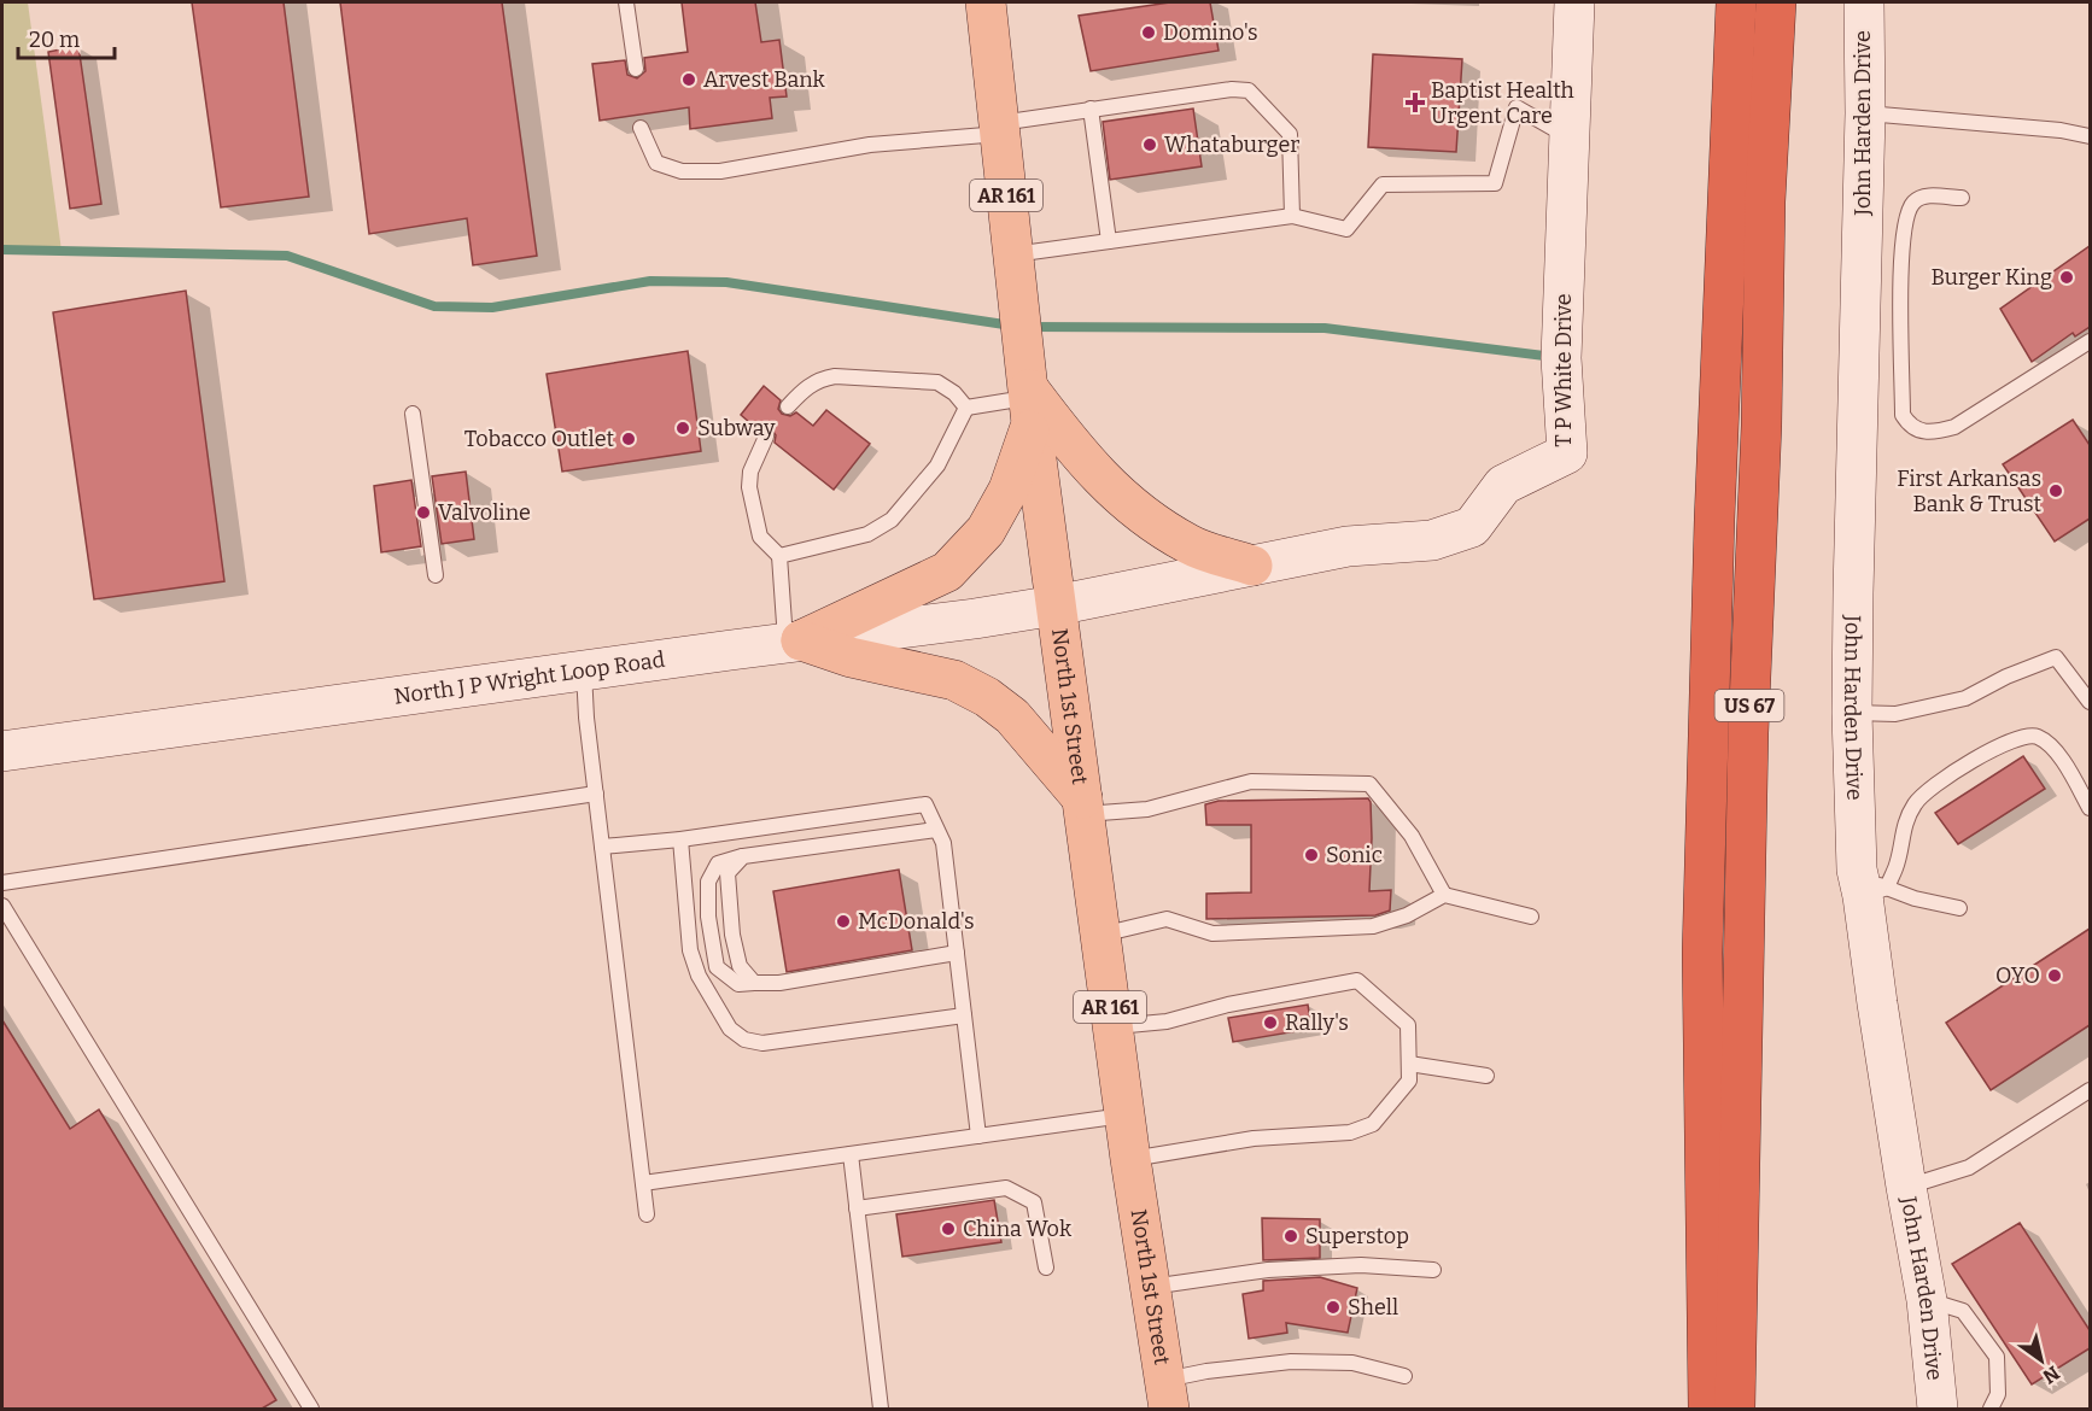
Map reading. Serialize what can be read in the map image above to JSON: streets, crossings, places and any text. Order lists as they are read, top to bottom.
{
  "streets": {
    "highway": ["US 67"],
    "main road": [
      "John Harden Drive",
      "AR 161",
      "T P White Drive",
      "North J P Wright Loop Road",
      "North 1st Street"
    ]
  },
  "crossings": [
    ["T P White Drive", "North J P Wright Loop Road"],
    ["T P White Drive", "North 1st Street"],
    ["North J P Wright Loop Road", "North 1st Street"]
  ],
  "places": {
    "other": [
      "Domino's",
      "Arvest Bank",
      "Whataburger",
      "Burger King",
      "Subway",
      "Tobacco Outlet",
      "First Arkansas Bank & Trust",
      "Valvoline",
      "Sonic",
      "McDonald's",
      "OYO",
      "Rally's",
      "China Wok",
      "Superstop",
      "Shell"
    ],
    "health": ["Baptist Health Urgent Care"]
  },
  "scale_bar": "20 m",
  "north": "bottom right"
}
